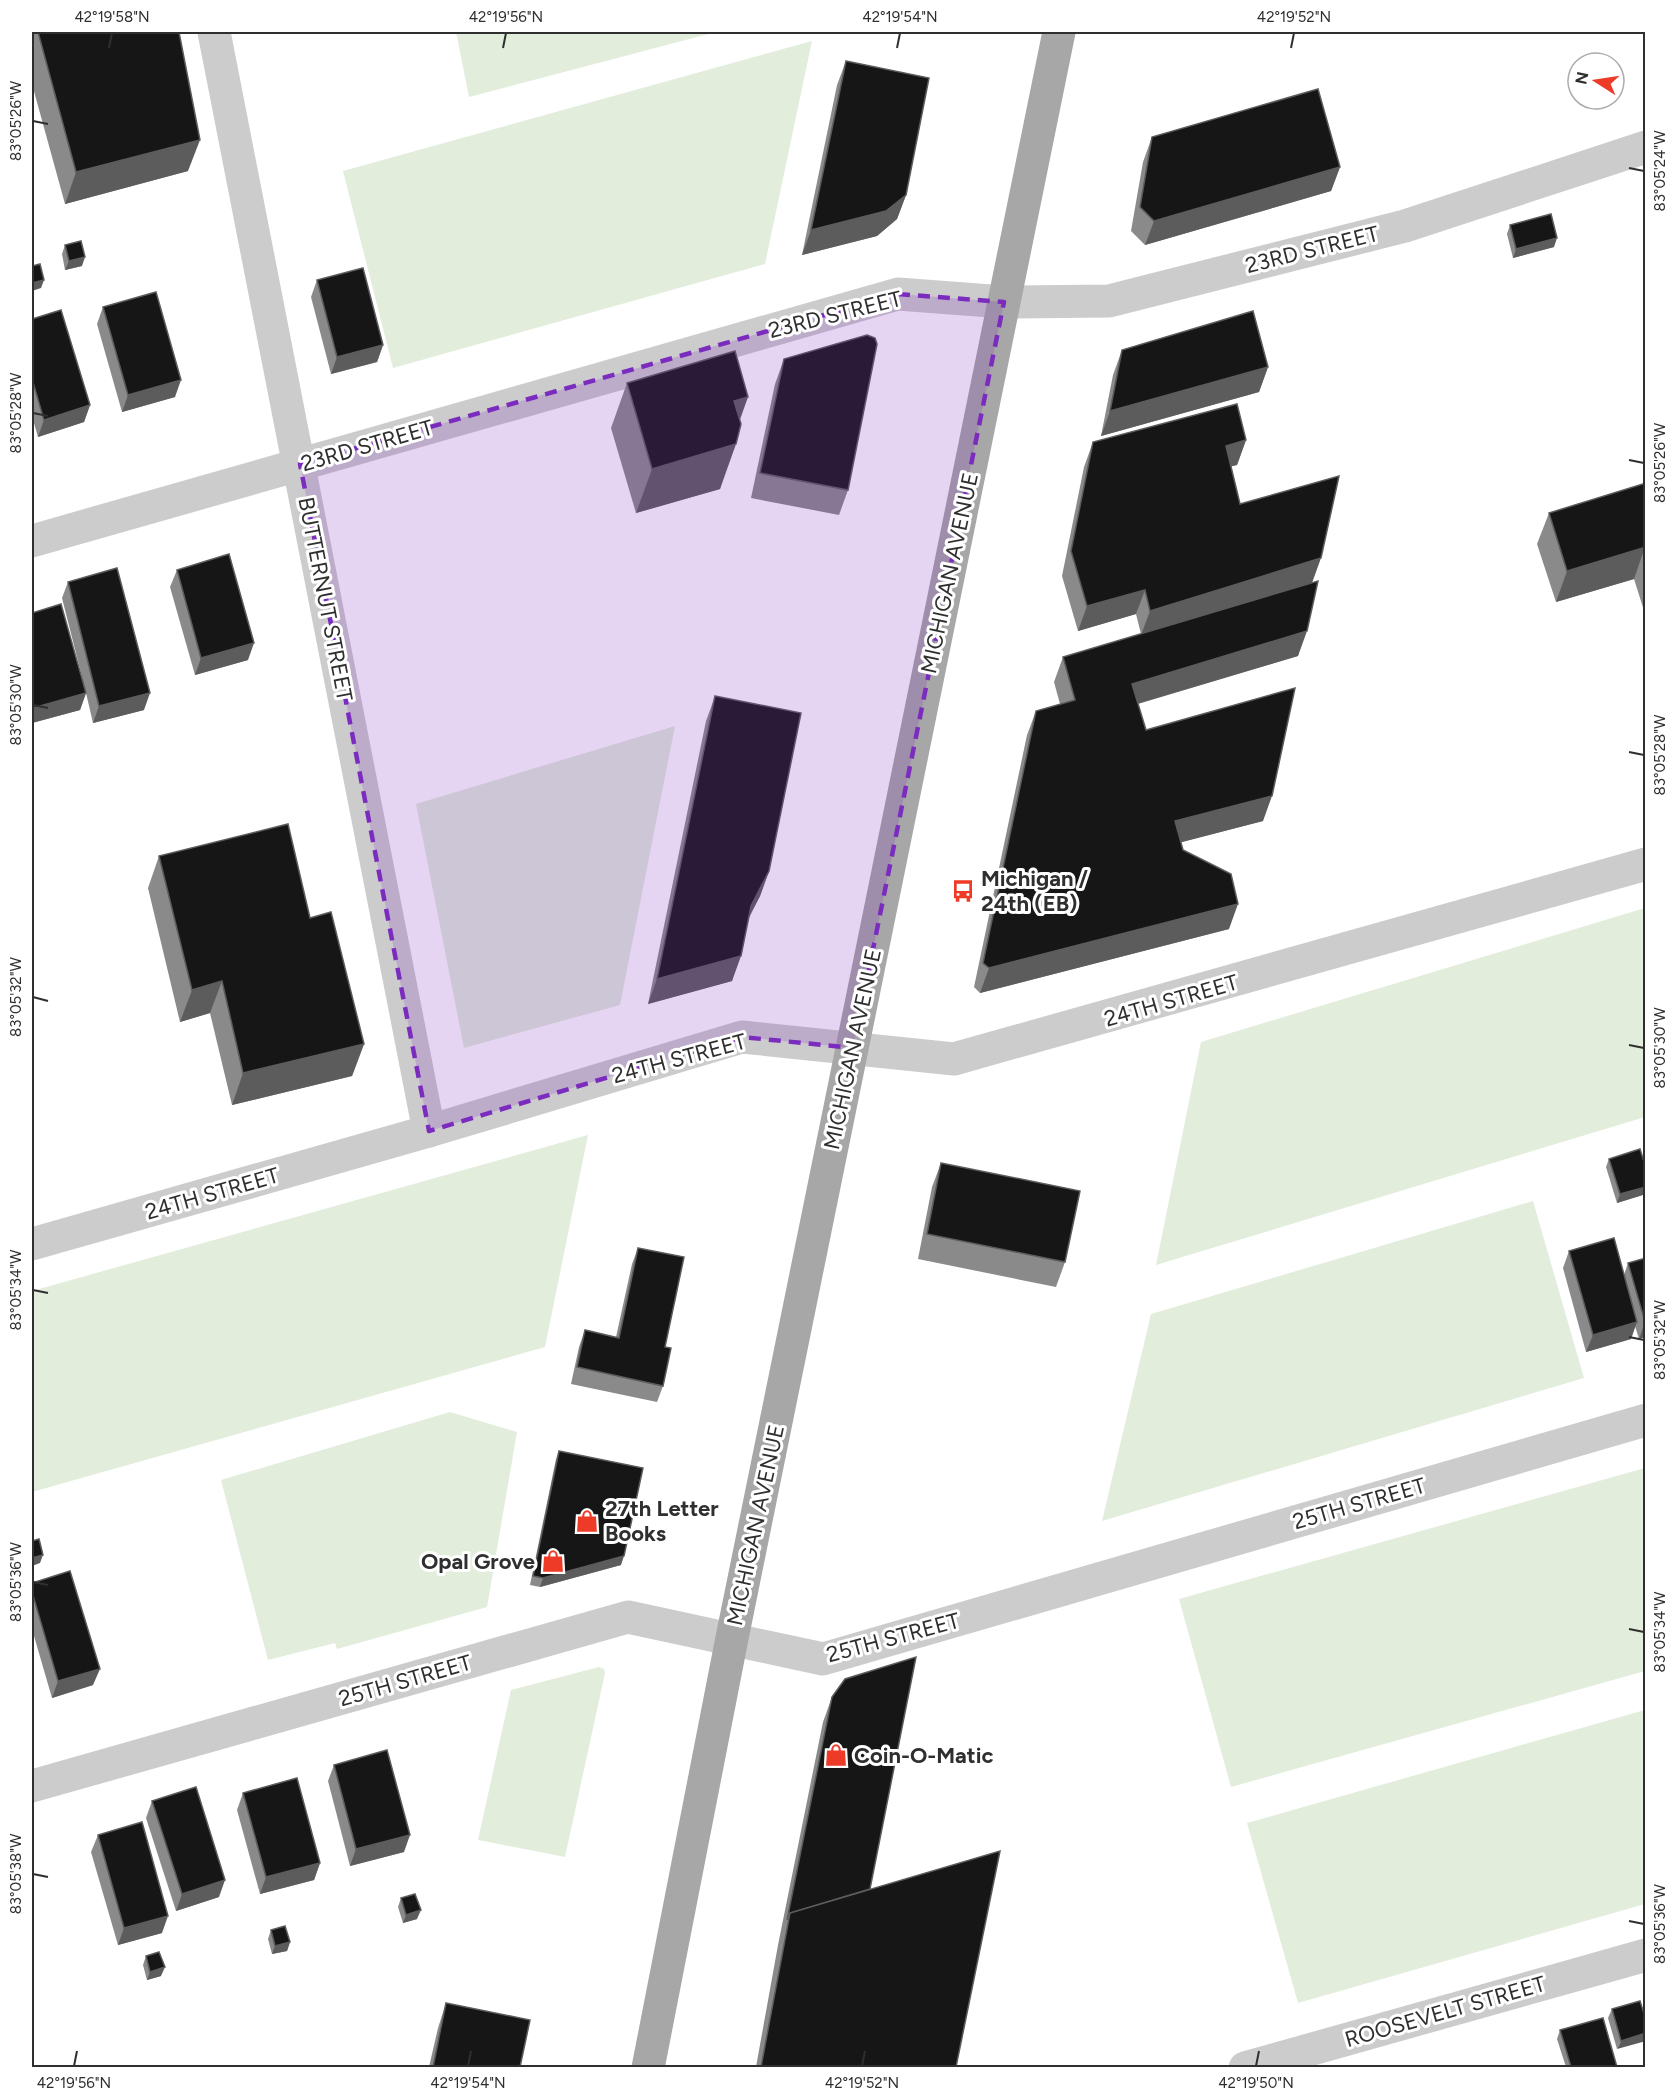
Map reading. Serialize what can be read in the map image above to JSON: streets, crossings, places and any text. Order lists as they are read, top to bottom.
{
  "streets": {
    "main road": ["MICHIGAN AVENUE"],
    "street": [
      "23RD STREET",
      "BUTTERNUT STREET",
      "24TH STREET",
      "25TH STREET",
      "ROOSEVELT STREET"
    ]
  },
  "crossings": [
    ["23RD STREET", "MICHIGAN AVENUE"],
    ["23RD STREET", "BUTTERNUT STREET"],
    ["MICHIGAN AVENUE", "24TH STREET"],
    ["MICHIGAN AVENUE", "25TH STREET"],
    ["BUTTERNUT STREET", "24TH STREET"]
  ],
  "places": {
    "bus stop": ["Michigan / 24th (EB)"],
    "shop": ["27th Letter Books", "Opal Grove", "Coin-O-Matic"]
  },
  "north": "left",
  "coordinates": [
    "42°19'58\"N",
    "42°19'56\"N",
    "42°19'54\"N",
    "42°19'52\"N",
    "83°05'26\"W",
    "83°05'24\"W",
    "83°05'28\"W",
    "83°05'30\"W",
    "83°05'32\"W",
    "83°05'34\"W",
    "83°05'36\"W",
    "83°05'38\"W",
    "42°19'50\"N"
  ]
}
